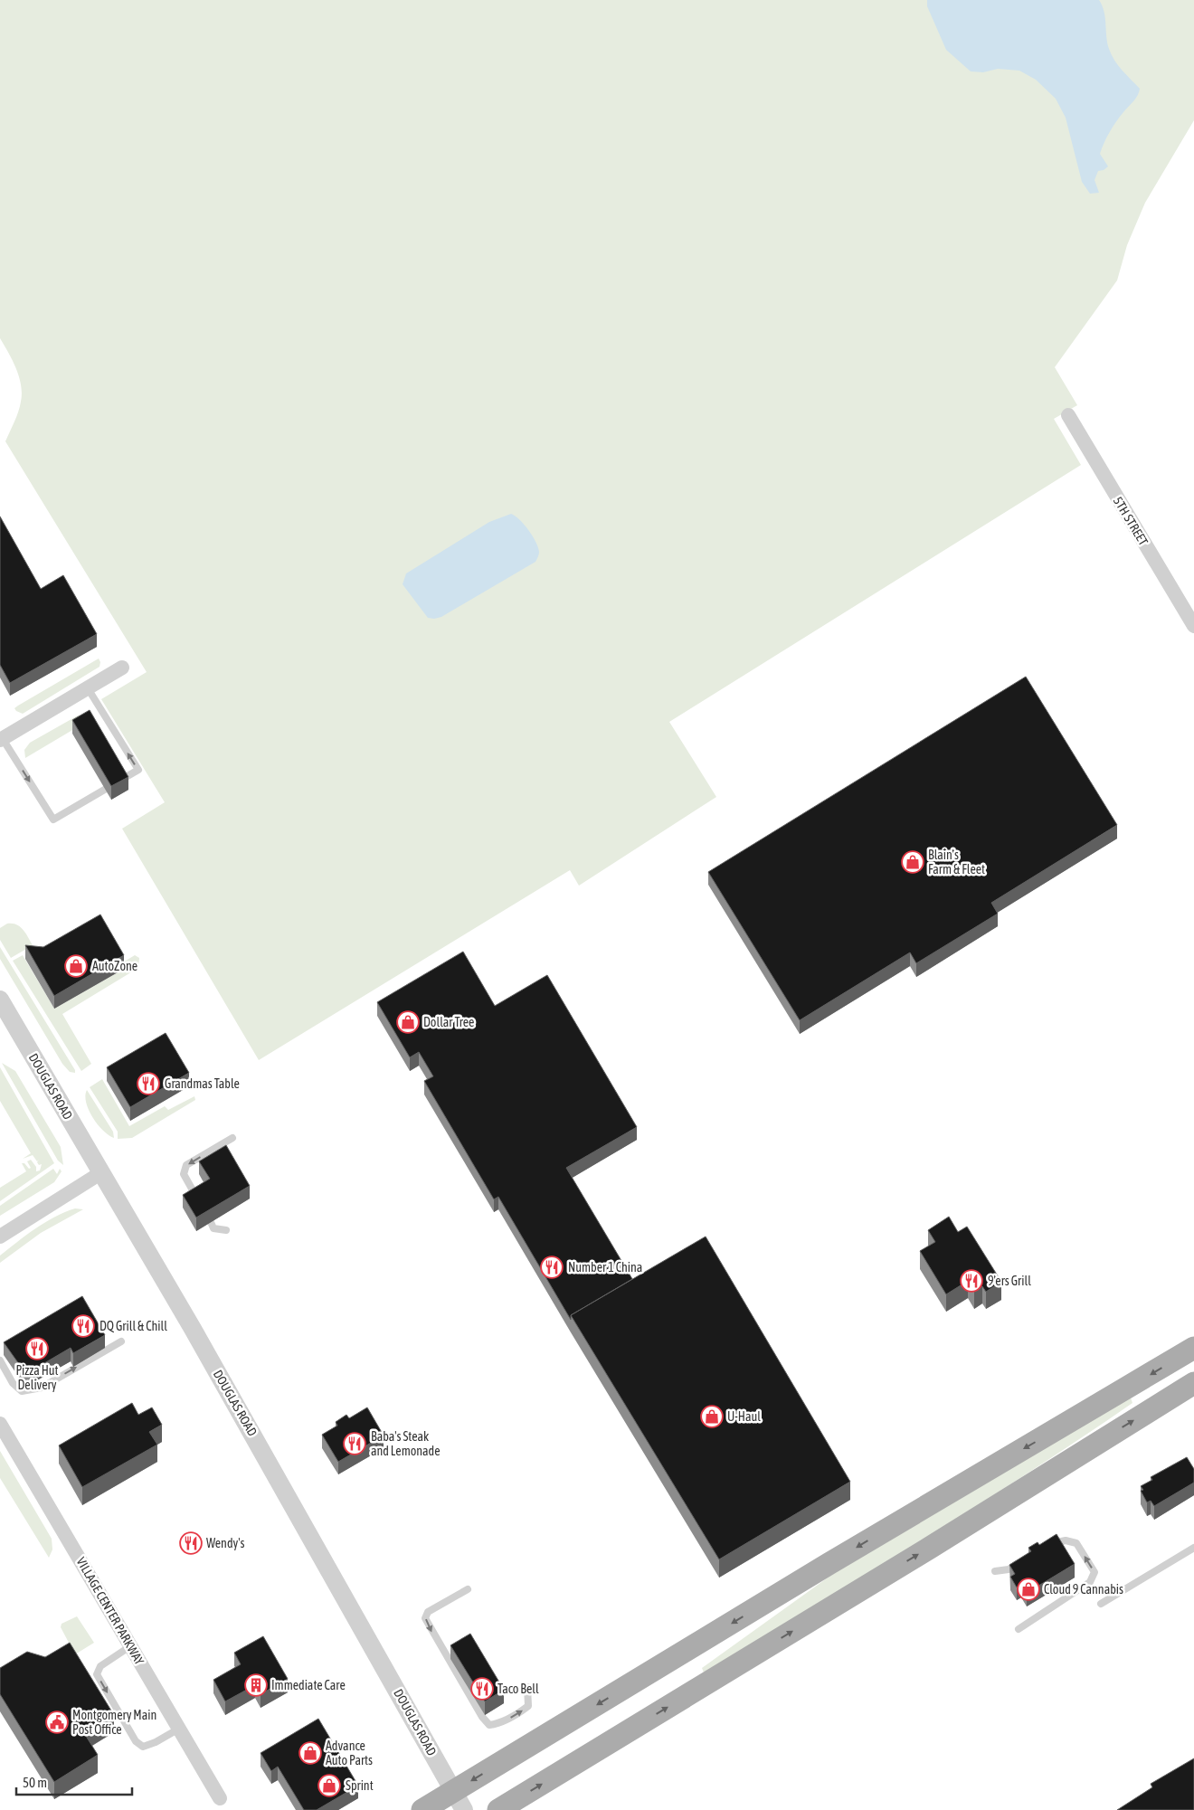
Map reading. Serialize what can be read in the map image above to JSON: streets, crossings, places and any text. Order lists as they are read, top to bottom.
{
  "streets": {
    "street": ["5TH STREET", "DOUGLAS ROAD", "VILLAGE CENTER PARKWAY"]
  },
  "places": {
    "shop": [
      "Blain's Farm & Fleet",
      "AutoZone",
      "Dollar Tree",
      "U-Haul",
      "Cloud 9 Cannabis",
      "Advance Auto Parts",
      "Sprint"
    ],
    "restaurant": [
      "Grandmas Table",
      "Number 1 China",
      "9'ers Grill",
      "DQ Grill & Chill",
      "Pizza Hut Delivery",
      "Baba's Steak and Lemonade",
      "Wendy's",
      "Taco Bell"
    ],
    "building": ["Immediate Care"],
    "public building": ["Montgomery Main Post Office"]
  },
  "scale_bar": "50 m"
}
